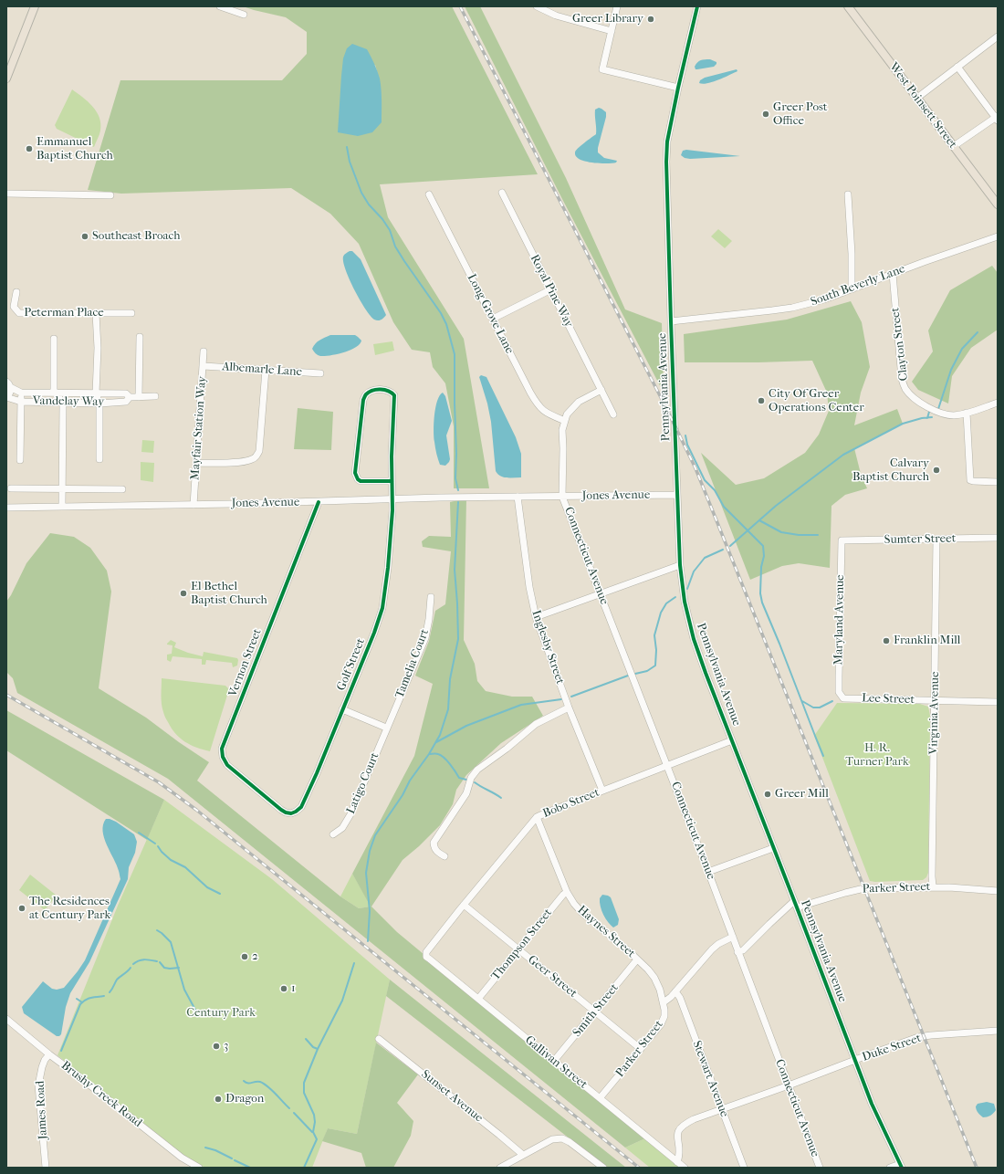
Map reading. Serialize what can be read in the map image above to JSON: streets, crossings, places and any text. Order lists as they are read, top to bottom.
{
  "streets": {
    "main road": ["West Poinsett Street"],
    "street": [
      "South Beverly Lane",
      "Royal Pine Way",
      "Peterman Place",
      "Long Grove Lane",
      "Clayton Street",
      "Albemarle Lane",
      "Pennsylvania Avenue",
      "Vandelay Way",
      "Mayfair Station Way",
      "Jones Avenue",
      "Sumter Street",
      "Connecticut Avenue",
      "Maryland Avenue",
      "Inglesby Street",
      "Vernon Street",
      "Tamelia Court",
      "Golf Street",
      "Lee Street",
      "Virginia Avenue",
      "Latigo Court",
      "Bobo Street",
      "Parker Street",
      "Haynes Street",
      "Thompson Street",
      "Geer Street",
      "Smith Street",
      "Duke Street",
      "Gallivan Street",
      "Stewart Avenue",
      "Brushy Creek Road",
      "Sunset Avenue",
      "James Road"
    ]
  },
  "crossings": [
    ["South Beverly Lane", "Clayton Street"],
    ["South Beverly Lane", "Pennsylvania Avenue"],
    ["Albemarle Lane", "Mayfair Station Way"],
    ["Pennsylvania Avenue", "Jones Avenue"],
    ["Pennsylvania Avenue", "Bobo Street"],
    ["Pennsylvania Avenue", "Parker Street"],
    ["Pennsylvania Avenue", "Duke Street"],
    ["Mayfair Station Way", "Jones Avenue"],
    ["Jones Avenue", "Connecticut Avenue"],
    ["Jones Avenue", "Inglesby Street"],
    ["Jones Avenue", "Vernon Street"],
    ["Jones Avenue", "Golf Street"],
    ["Sumter Street", "Maryland Avenue"],
    ["Sumter Street", "Virginia Avenue"],
    ["Connecticut Avenue", "Bobo Street"],
    ["Connecticut Avenue", "Parker Street"],
    ["Connecticut Avenue", "Duke Street"],
    ["Maryland Avenue", "Lee Street"],
    ["Inglesby Street", "Bobo Street"],
    ["Vernon Street", "Golf Street"],
    ["Tamelia Court", "Latigo Court"],
    ["Lee Street", "Virginia Avenue"],
    ["Virginia Avenue", "Parker Street"],
    ["Bobo Street", "Haynes Street"],
    ["Bobo Street", "Geer Street"],
    ["Bobo Street", "Gallivan Street"],
    ["Parker Street", "Haynes Street"],
    ["Parker Street", "Geer Street"],
    ["Parker Street", "Gallivan Street"],
    ["Parker Street", "Stewart Avenue"],
    ["Haynes Street", "Thompson Street"],
    ["Haynes Street", "Smith Street"],
    ["Thompson Street", "Geer Street"],
    ["Thompson Street", "Gallivan Street"],
    ["Geer Street", "Smith Street"],
    ["Smith Street", "Gallivan Street"],
    ["Duke Street", "Gallivan Street"],
    ["Duke Street", "Stewart Avenue"],
    ["Brushy Creek Road", "James Road"]
  ],
  "parks": ["H. R. Turner Park", "Century Park"],
  "places": [
    "Greer Library",
    "Greer Post Office",
    "Emmanuel Baptist Church",
    "Southeast Broach",
    "City Of Greer Operations Center",
    "Calvary Baptist Church",
    "El Bethel Baptist Church",
    "Franklin Mill",
    "Greer Mill",
    "The Residences at Century Park",
    "2",
    "1",
    "3",
    "Dragon"
  ]
}
